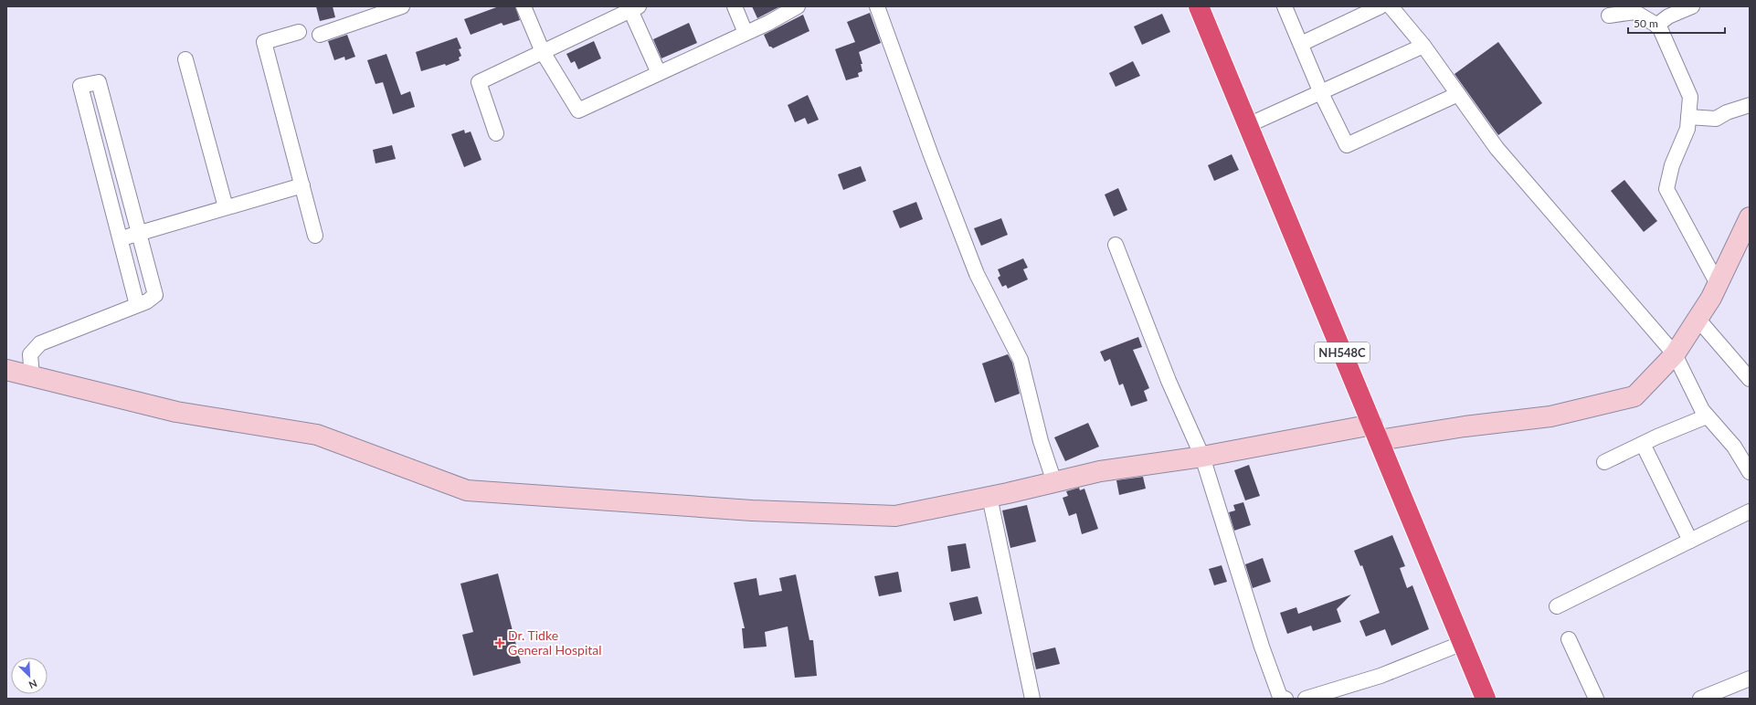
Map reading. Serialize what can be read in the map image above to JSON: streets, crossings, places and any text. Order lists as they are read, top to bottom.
{
  "streets": {
    "highway": ["NH548C"]
  },
  "places": {
    "health": ["Dr. Tidke General Hospital"]
  },
  "scale_bar": "50 m",
  "north": "bottom right"
}
